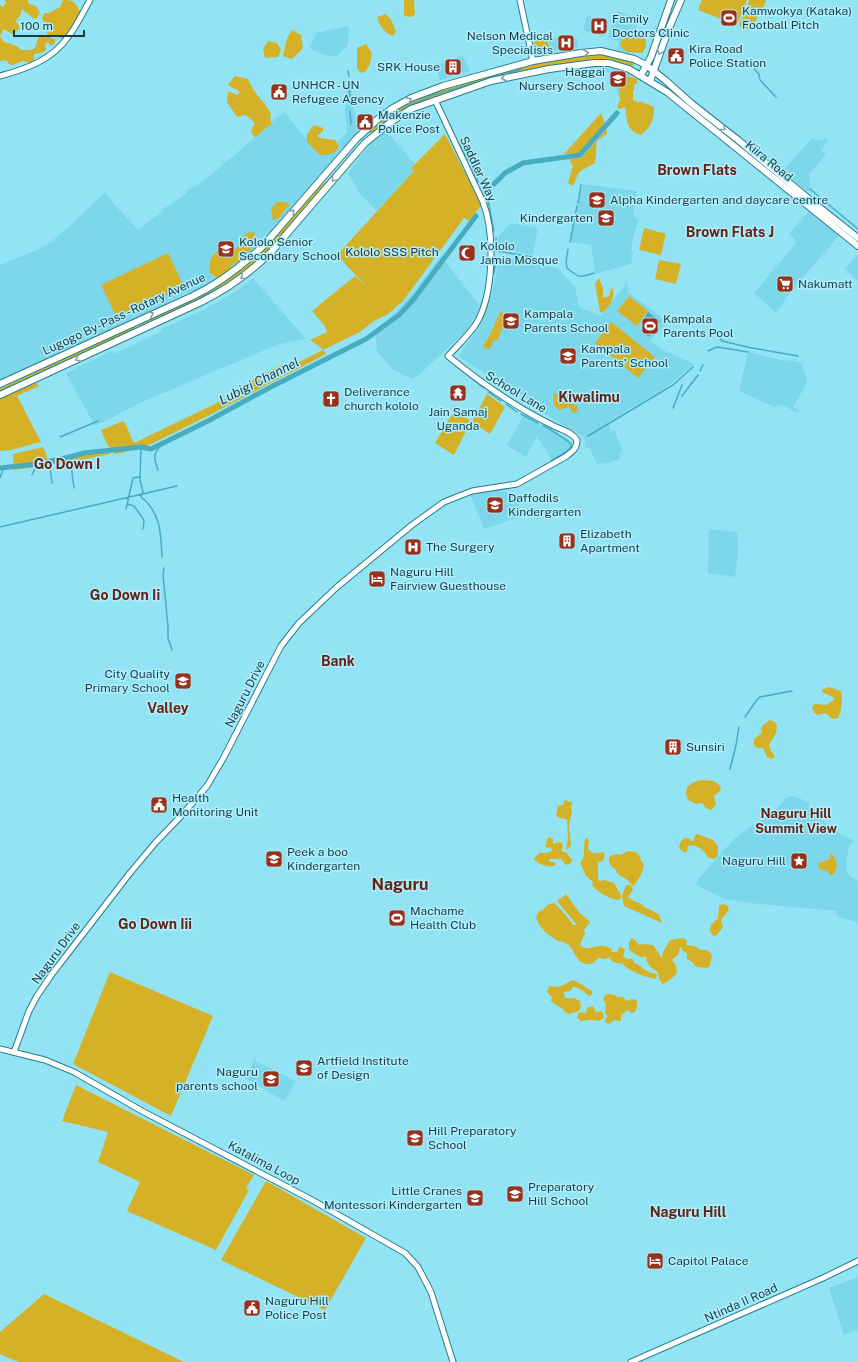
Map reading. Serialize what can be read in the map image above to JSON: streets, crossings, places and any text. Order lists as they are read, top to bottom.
{
  "streets": {
    "main road": ["Kiira Road", "Lugogo By-Pass - Rotary Avenue"],
    "street": [
      "Saddler Way",
      "School Lane",
      "Naguru Drive",
      "Katalima Loop",
      "Ntinda II Road"
    ]
  },
  "crossings": [
    ["Kiira Road", "Lugogo By-Pass - Rotary Avenue"],
    ["Saddler Way", "Lugogo By-Pass - Rotary Avenue"],
    ["Saddler Way", "School Lane"],
    ["School Lane", "Naguru Drive"],
    ["Naguru Drive", "Katalima Loop"]
  ],
  "districts": [
    "Brown Flats",
    "Brown Flats J",
    "Kiwalimu",
    "Go Down I",
    "Go Down Ii",
    "Bank",
    "Valley",
    "Naguru Hill Summit View",
    "Naguru",
    "Go Down Iii",
    "Naguru Hill"
  ],
  "water": ["Lubigi Channel"],
  "parks": ["Kololo SSS Pitch"],
  "places": {
    "sports": ["Kamwokya (Kataka) Football Pitch", "Kampala Parents Pool", "Machame Health Club"],
    "hospital": ["Family Doctors Clinic", "Nelson Medical Specialists", "The Surgery"],
    "public building": [
      "Kira Road Police Station",
      "UNHCR - UN Refugee Agency",
      "Makenzie Police Post",
      "Health Monitoring Unit",
      "Naguru Hill Police Post"
    ],
    "building": ["SRK House", "Elizabeth Apartment", "Sunsiri"],
    "school or university": [
      "Haggai Nursery School",
      "Alpha Kindergarten and daycare centre",
      "Kindergarten",
      "Kololo Senior Secondary School",
      "Kampala Parents School",
      "Kampala Parents' School",
      "Daffodils Kindergarten",
      "City Quality Primary School",
      "Peek a boo Kindergarten",
      "Artfield Institute of Design",
      "Naguru parents school",
      "Hill Preparatory School",
      "Preparatory Hill School",
      "Little Cranes Montessori Kindergarten"
    ],
    "mosque": ["Kololo Jamia Mosque"],
    "supermarket": ["Nakumatt"],
    "temple": ["Jain Samaj Uganda"],
    "church": ["Deliverance church kololo"],
    "hotel": ["Naguru Hill Fairview Guesthouse", "Capitol Palace"],
    "place": ["Naguru Hill"]
  },
  "scale_bar": "100 m"
}
